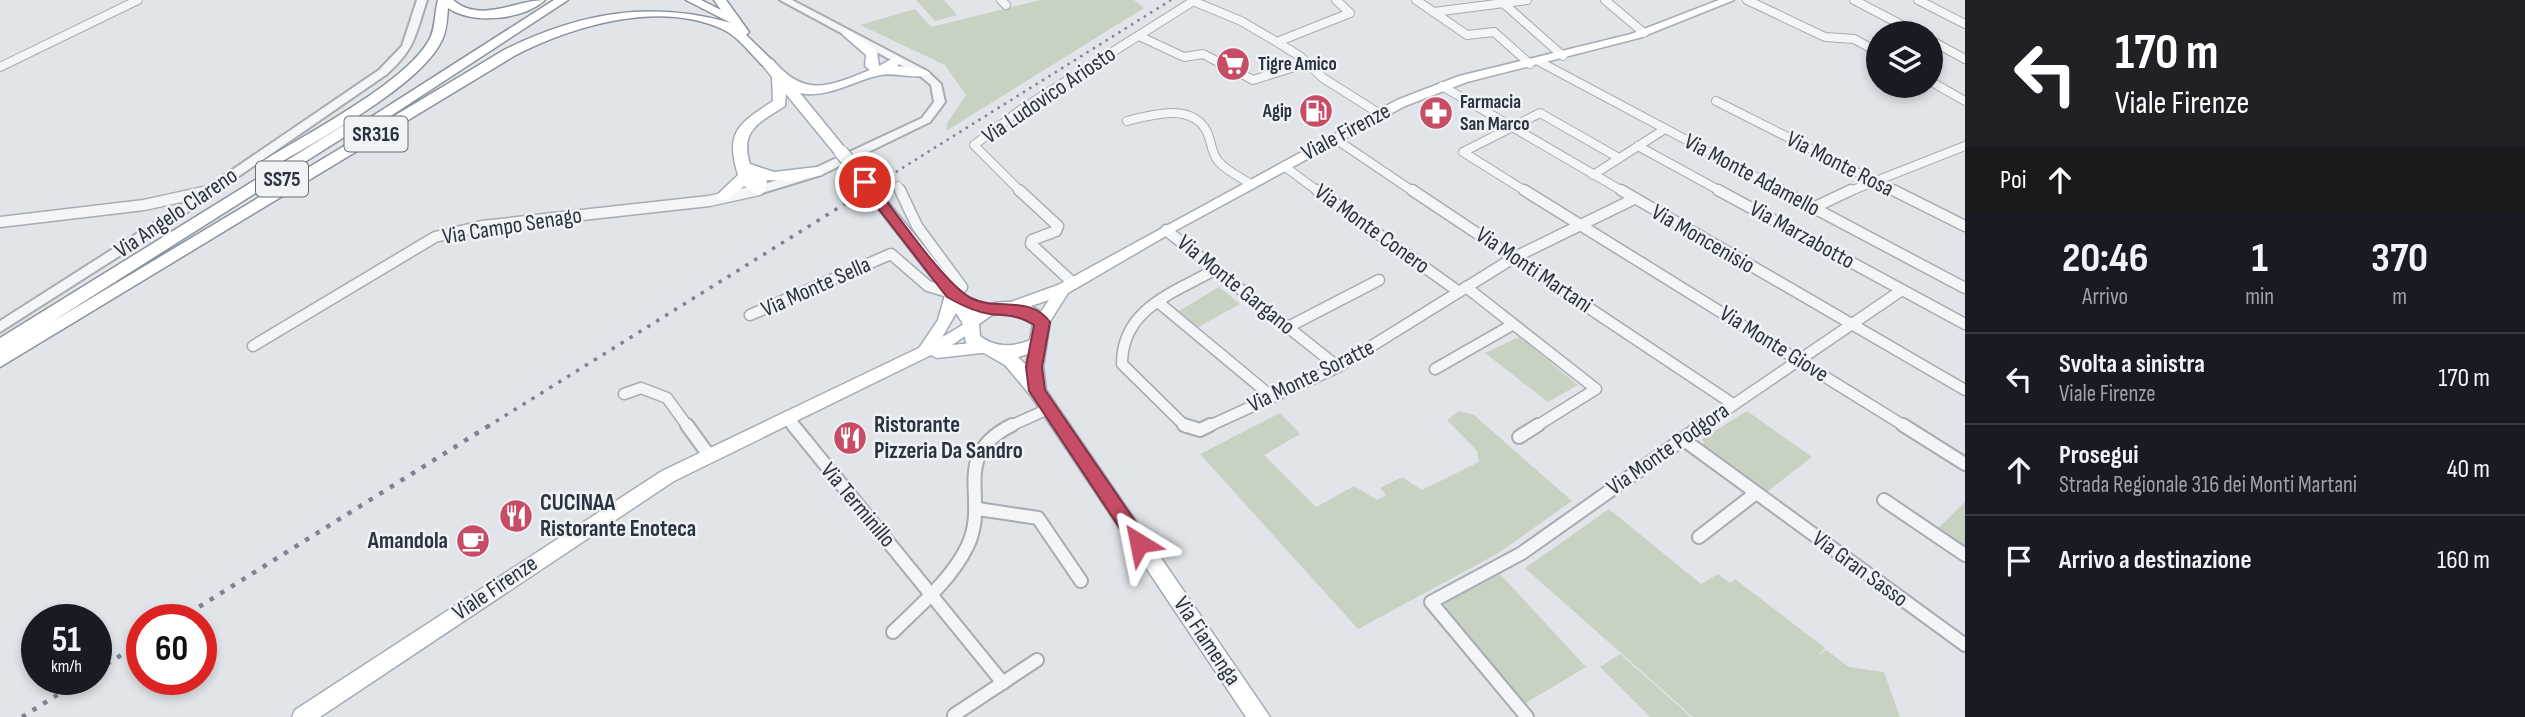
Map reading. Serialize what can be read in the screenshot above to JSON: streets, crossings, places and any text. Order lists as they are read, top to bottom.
{
  "streets": {
    "main road": [
      "Viale Firenze",
      "SR316",
      "SS75",
      "Via Fiamenga"
    ],
    "street": [
      "Via Ludovico Ariosto",
      "Via Monte Rosa",
      "Via Monte Adamello",
      "Via Angelo Clareno",
      "Via Campo Senago",
      "Via Monte Conero",
      "Via Marzabotto",
      "Via Moncenisio",
      "Via Monti Martani",
      "Via Monte Gargano",
      "Via Monte Sella",
      "Via Monte Giove",
      "Via Monte Soratte",
      "Via Monte Podgora",
      "Via Terminillo",
      "Via Gran Sasso"
    ]
  },
  "crossings": [
    ["Via Ludovico Ariosto", "Viale Firenze"],
    ["Viale Firenze", "SR316"],
    ["Viale Firenze", "Via Monte Adamello"],
    ["Viale Firenze", "Via Monte Conero"],
    ["Viale Firenze", "Via Moncenisio"],
    ["Viale Firenze", "Via Monti Martani"],
    ["Viale Firenze", "Via Monte Gargano"],
    ["Viale Firenze", "Via Terminillo"],
    ["Viale Firenze", "Via Fiamenga"],
    ["SR316", "SS75"],
    ["SR316", "Via Monte Sella"],
    ["SR316", "Via Fiamenga"],
    ["Via Monte Conero", "Via Monte Soratte"],
    ["Via Marzabotto", "Via Monte Podgora"],
    ["Via Moncenisio", "Via Monte Giove"],
    ["Via Moncenisio", "Via Monte Podgora"],
    ["Via Monti Martani", "Via Monte Soratte"],
    ["Via Monti Martani", "Via Monte Podgora"],
    ["Via Monte Gargano", "Via Monte Soratte"],
    ["Via Monte Giove", "Via Monte Podgora"],
    ["Via Monte Podgora", "Via Gran Sasso"]
  ],
  "places": {
    "supermarket": ["Tigre Amico"],
    "fuel station": ["Agip"],
    "pharmacy": ["Farmacia San Marco"],
    "restaurant": ["Ristorante Pizzeria Da Sandro", "CUCINAA Ristorante Enoteca"],
    "cafe": ["Amandola"]
  },
  "page": {
    "turn": ["170 m", "Viale Firenze"],
    "then": "Poi",
    "eta": [
      "20:46",
      "Arrivo",
      "1",
      "min",
      "370",
      "m"
    ],
    "list": [
      {
        "name": "Svolta a sinistra",
        "note": "Viale Firenze",
        "value": "170 m"
      },
      {
        "name": "Prosegui",
        "note": "Strada Regionale 316 dei Monti Martani",
        "value": "40 m"
      },
      {
        "name": "Arrivo a destinazione",
        "value": "160 m"
      }
    ],
    "speed": "51 km/h",
    "limit": "60"
  }
}
